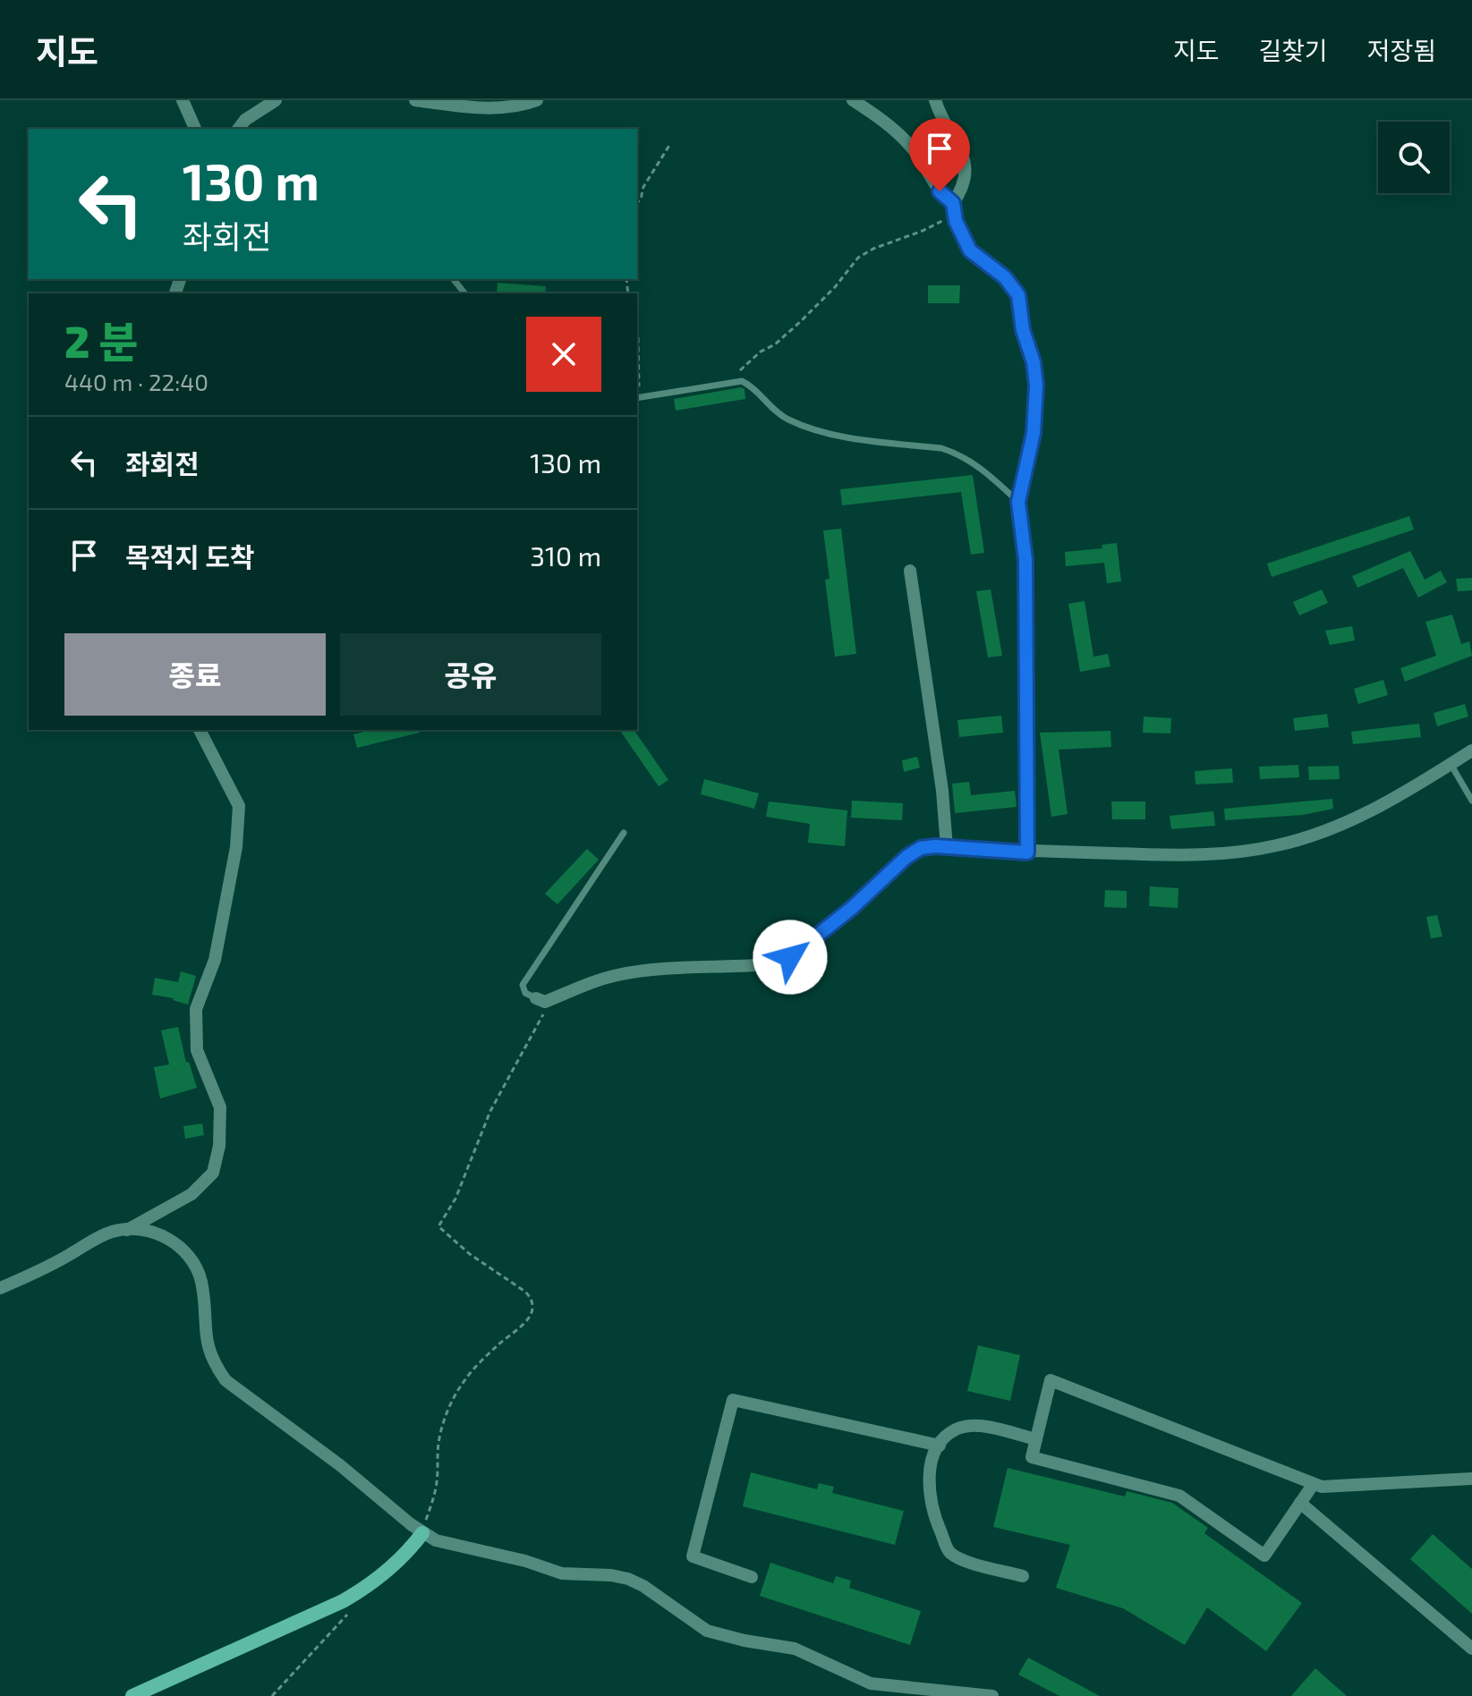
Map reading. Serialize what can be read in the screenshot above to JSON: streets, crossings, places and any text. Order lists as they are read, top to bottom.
{
  "page": {
    "header": "지도",
    "nav": ["지도", "길찾기", "저장됨"],
    "turn": ["130 m", "좌회전"],
    "heading": ["2 분", "440 m · 22:40"],
    "list": [
      {
        "name": "좌회전",
        "value": "130 m"
      },
      {
        "name": "목적지 도착",
        "value": "310 m"
      }
    ],
    "buttons": ["종료", "공유"]
  }
}
